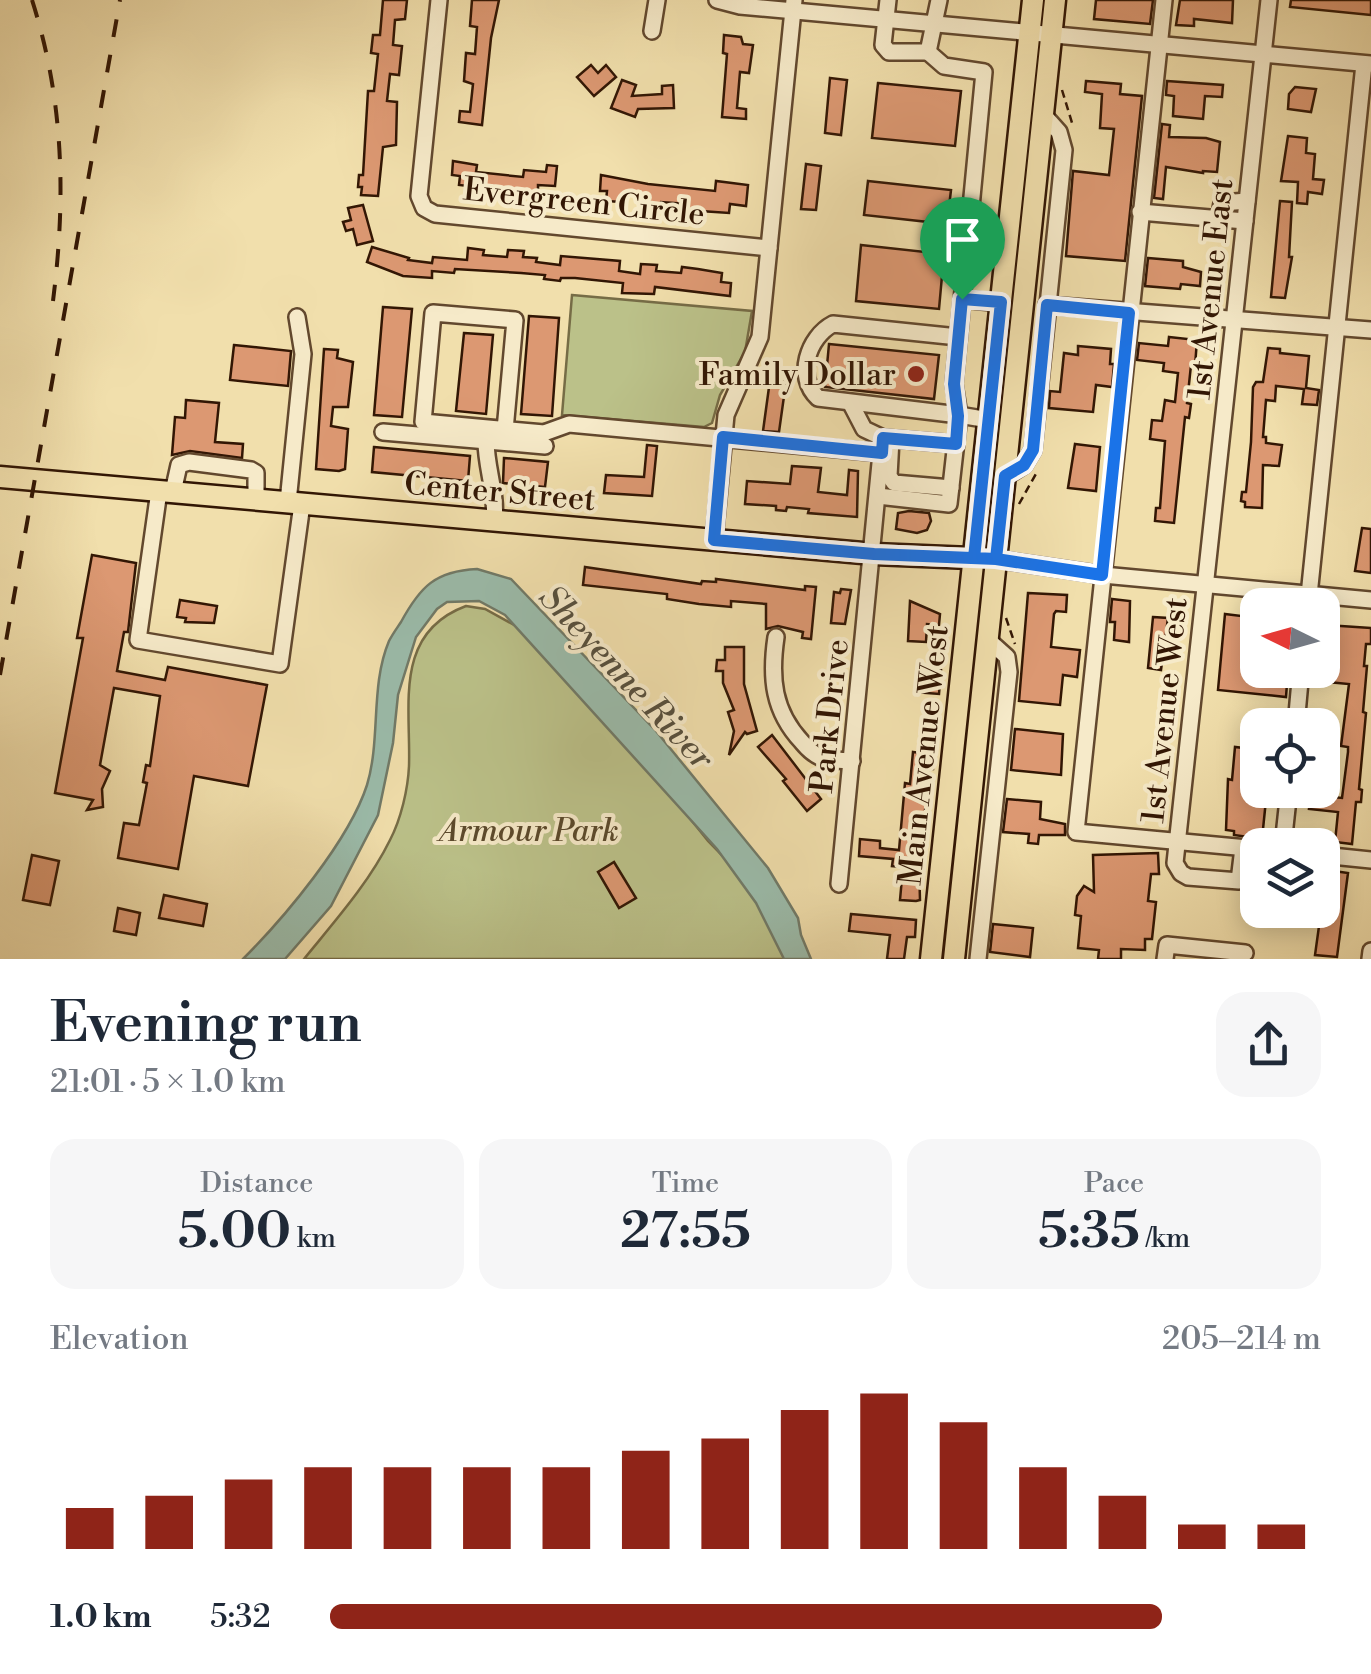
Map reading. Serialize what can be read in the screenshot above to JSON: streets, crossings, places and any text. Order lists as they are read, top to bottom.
{
  "streets": {
    "main road": ["Center Street", "Main Avenue West"],
    "street": [
      "Evergreen Circle",
      "1st Avenue East",
      "1st Avenue West",
      "Park Drive"
    ]
  },
  "crossings": [
    ["1st Avenue East", "1st Avenue West"],
    ["Center Street", "Park Drive"],
    ["Center Street", "Main Avenue West"]
  ],
  "water": ["Sheyenne River"],
  "parks": ["Armour Park"],
  "places": ["Family Dollar"],
  "north": "left",
  "page": {
    "heading": ["Evening run", "21:01 · 5 × 1.0 km"],
    "stats": [
      ["Distance", "5.00 km"],
      ["Time", "27:55"],
      ["Pace", "5:35 /km"]
    ],
    "chart": ["Elevation", "205–214 m"],
    "list": [
      {
        "name": "1.0 km",
        "note": "5:32"
      }
    ]
  }
}
